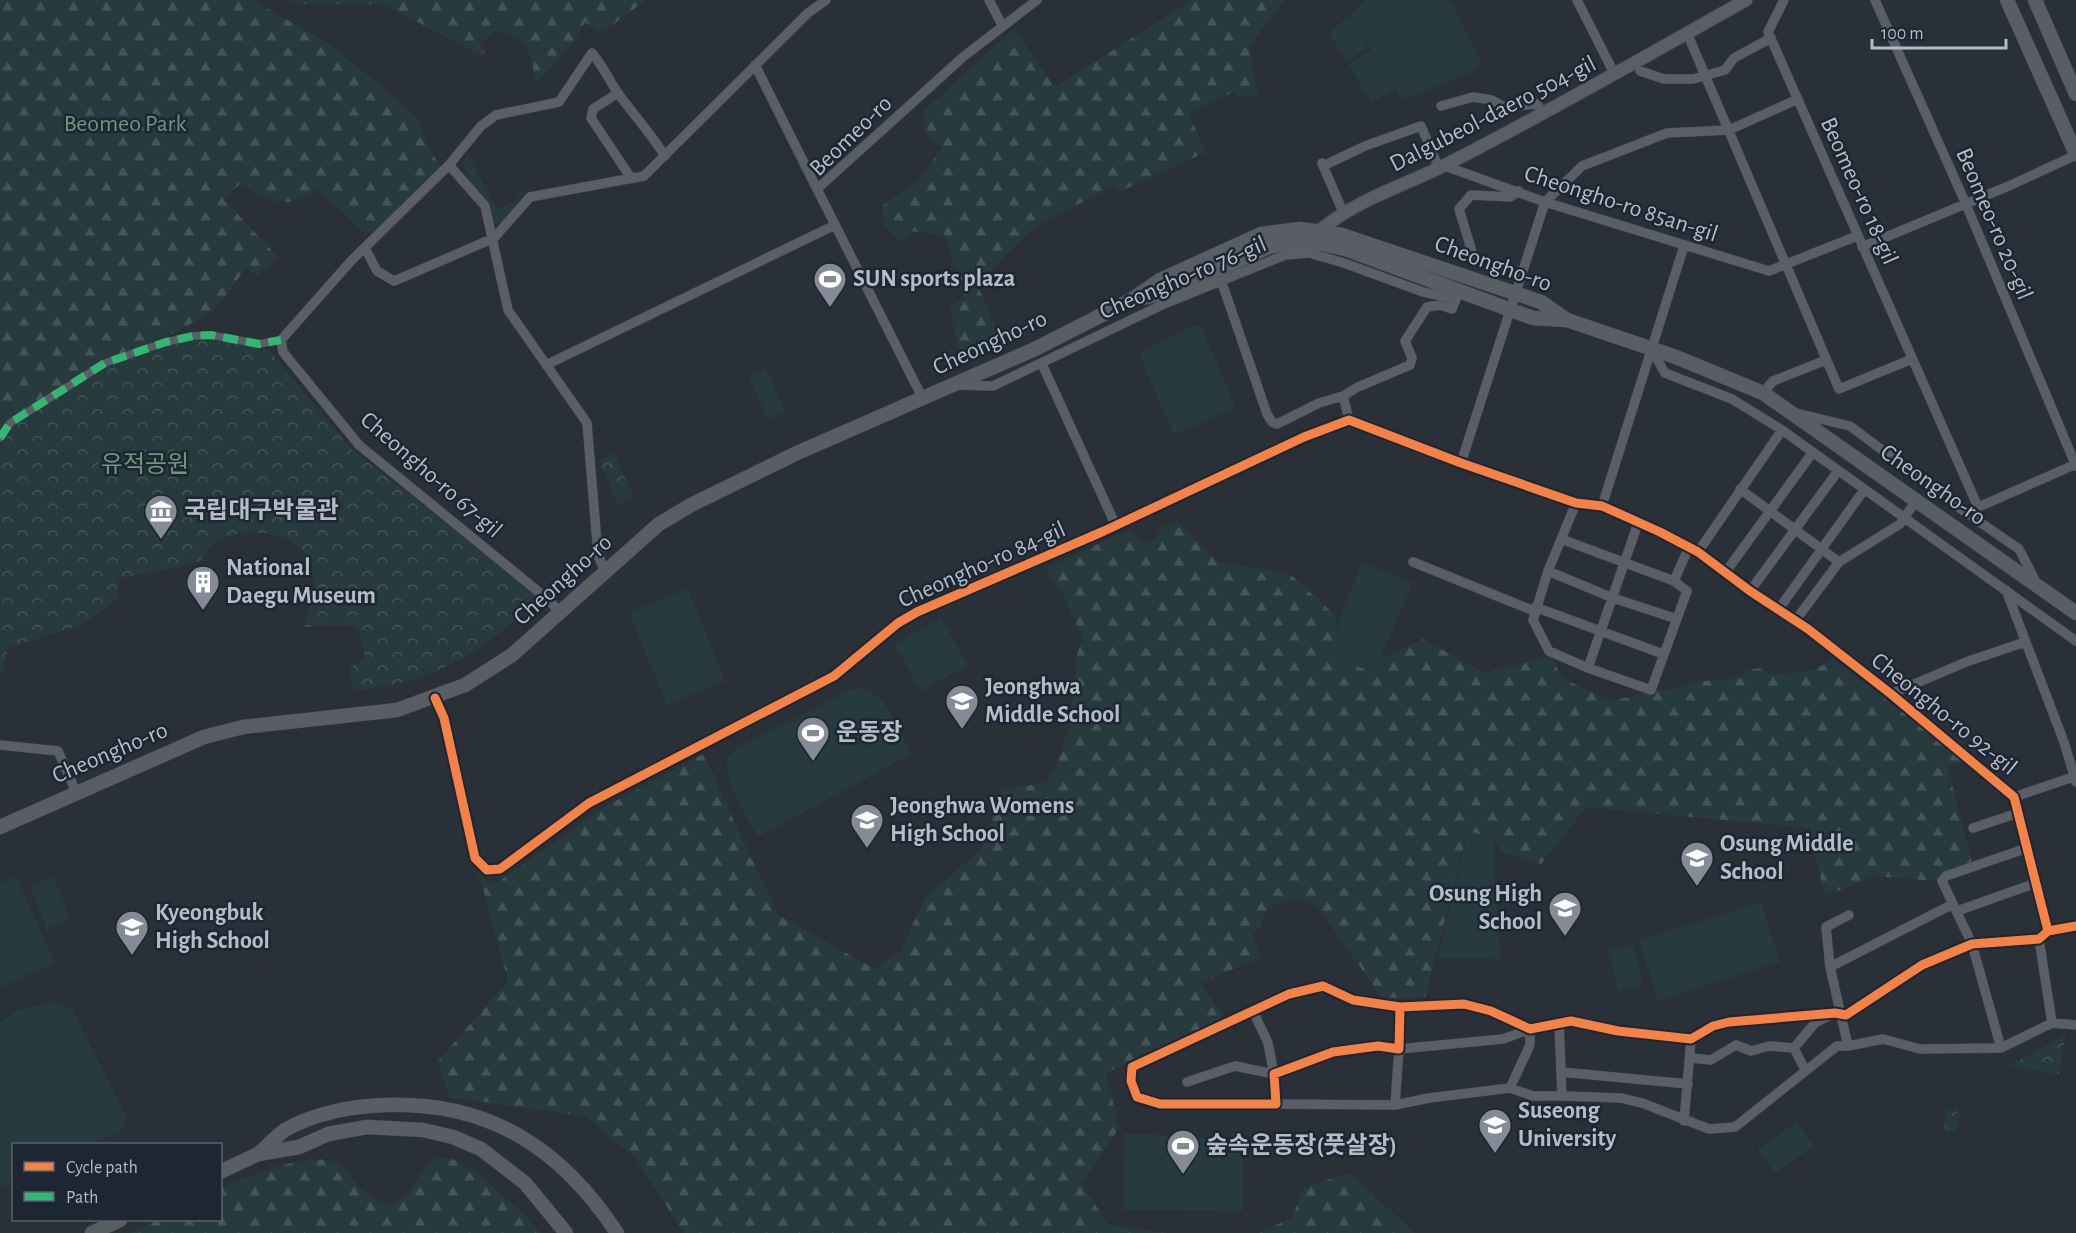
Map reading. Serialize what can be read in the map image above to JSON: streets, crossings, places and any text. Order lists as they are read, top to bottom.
{
  "streets": {
    "main road": ["Cheongho-ro"],
    "street": [
      "Dalgubeol-daero 504-gil",
      "Beomeo-ro",
      "Beomeo-ro 18-gil",
      "Cheongho-ro 85an-gil",
      "Beomeo-ro 20-gil",
      "Cheongho-ro 76-gil",
      "Cheongho-ro 67-gil",
      "Cheongho-ro 84-gil",
      "Cheongho-ro 92-gil"
    ]
  },
  "crossings": [
    ["Dalgubeol-daero 504-gil", "Cheongho-ro 85an-gil"],
    ["Dalgubeol-daero 504-gil", "Cheongho-ro"],
    ["Beomeo-ro", "Cheongho-ro"],
    ["Beomeo-ro 18-gil", "Cheongho-ro 85an-gil"],
    ["Cheongho-ro", "Cheongho-ro 76-gil"],
    ["Cheongho-ro", "Cheongho-ro 67-gil"],
    ["Cheongho-ro", "Cheongho-ro 84-gil"]
  ],
  "parks": ["Beomeo Park", "유적공원"],
  "places": {
    "sports": ["SUN sports plaza", "운동장", "숲속운동장(풋살장)"],
    "museum": ["국립대구박물관"],
    "building": ["National Daegu Museum"],
    "school or university": [
      "Jeonghwa Middle School",
      "Jeonghwa Womens High School",
      "Osung Middle School",
      "Osung High School",
      "Kyeongbuk High School",
      "Suseong University"
    ]
  },
  "legend": ["Cycle path", "Path"],
  "scale_bar": "100 m"
}
